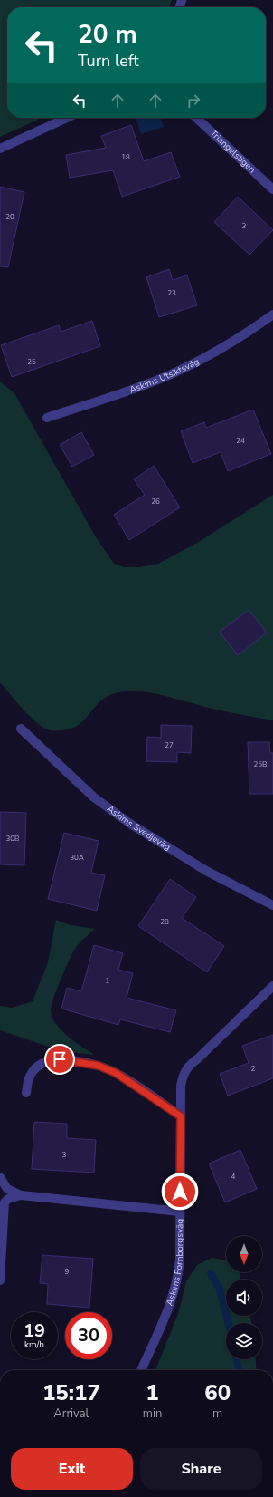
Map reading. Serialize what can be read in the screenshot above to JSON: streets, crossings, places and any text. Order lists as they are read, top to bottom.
{
  "streets": {
    "street": [
      "Triangelstigen",
      "Askims Utsiktsväg",
      "Askims Svedjeväg",
      "Askims Fornborgsväg"
    ]
  },
  "house_numbers": [
    "18",
    "20",
    "3",
    "23",
    "25",
    "24",
    "26",
    "27",
    "25B",
    "30B",
    "30A",
    "28",
    "1",
    "2",
    "3",
    "4",
    "9"
  ],
  "north": "bottom",
  "page": {
    "turn": ["20 m", "Turn left"],
    "speed": "19 km/h",
    "limit": "30",
    "eta": [
      "15:17",
      "Arrival",
      "1",
      "min",
      "60",
      "m"
    ],
    "buttons": ["Exit", "Share"]
  }
}
